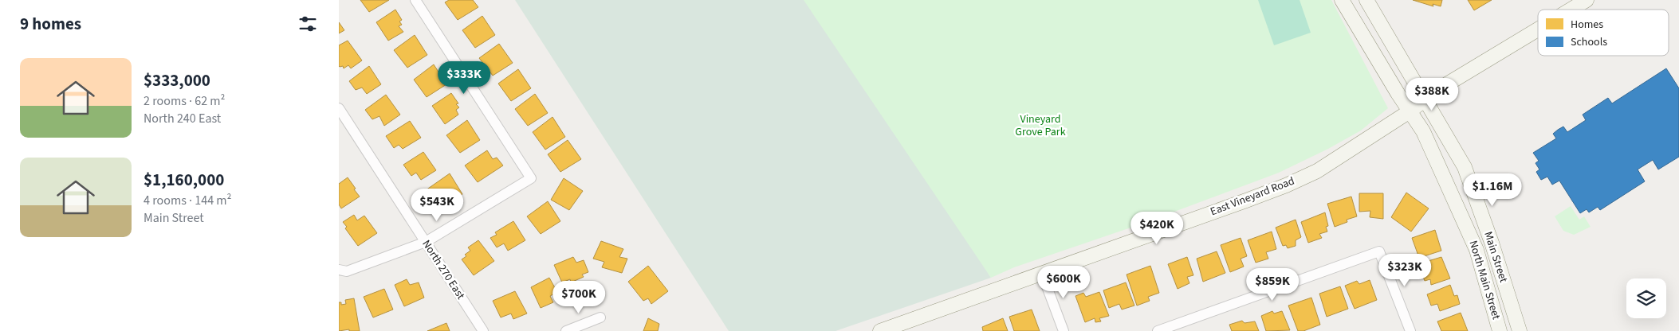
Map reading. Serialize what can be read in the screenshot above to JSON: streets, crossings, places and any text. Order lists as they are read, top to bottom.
{
  "streets": {
    "street": [
      "East Vineyard Road",
      "Main Street",
      "North 270 East",
      "North Main Street"
    ]
  },
  "crossings": [
    ["East Vineyard Road", "Main Street"],
    ["East Vineyard Road", "North Main Street"]
  ],
  "parks": ["Vineyard Grove Park"],
  "legend": ["Homes", "Schools"],
  "page": {
    "heading": "9 homes",
    "list": [
      {
        "name": "$333,000",
        "note": "2 rooms · 62 m² · North 240 East"
      },
      {
        "name": "$1,160,000",
        "note": "4 rooms · 144 m² · Main Street"
      }
    ],
    "price": [
      "$333K",
      "$388K",
      "$1.16M",
      "$543K",
      "$420K",
      "$323K",
      "$600K",
      "$859K",
      "$700K"
    ]
  }
}
